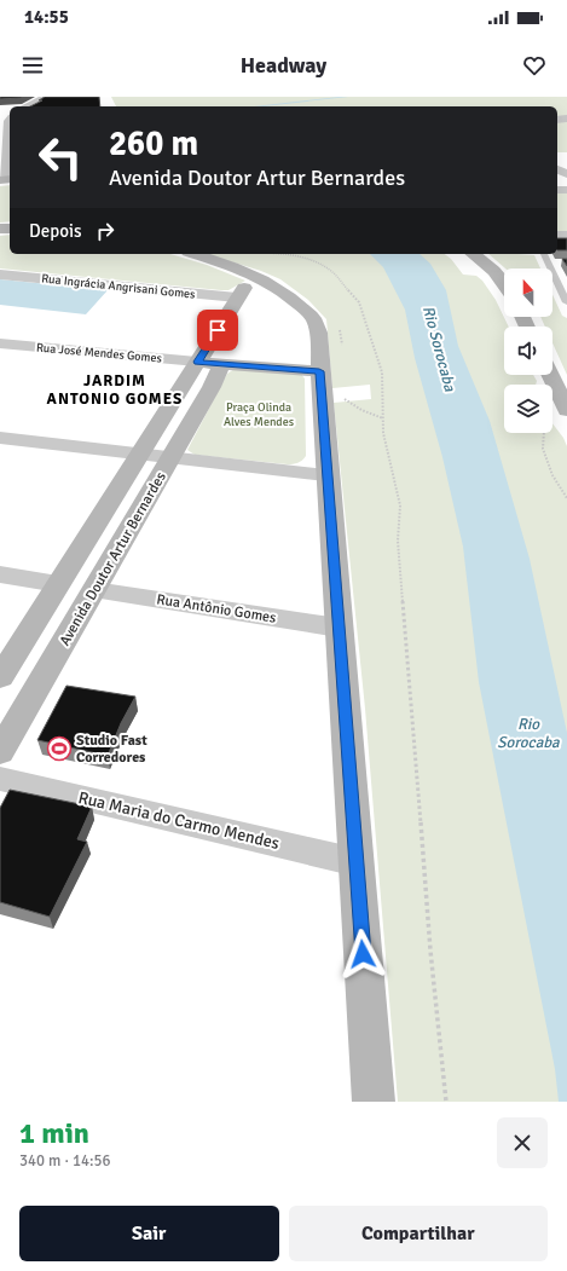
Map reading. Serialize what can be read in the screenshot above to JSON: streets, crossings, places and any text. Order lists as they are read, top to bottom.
{
  "streets": {
    "main road": ["Avenida Doutor Artur Bernardes"],
    "street": [
      "Rua Ingrácia Angrisani Gomes",
      "Rua José Mendes Gomes",
      "Rua Antônio Gomes",
      "Rua Maria do Carmo Mendes"
    ]
  },
  "crossings": [
    ["Rua Ingrácia Angrisani Gomes", "Avenida Doutor Artur Bernardes"],
    ["Rua José Mendes Gomes", "Avenida Doutor Artur Bernardes"],
    ["Avenida Doutor Artur Bernardes", "Rua Antônio Gomes"]
  ],
  "districts": ["JARDIM ANTONIO GOMES"],
  "water": ["Rio Sorocaba"],
  "parks": ["Praça Olinda Alves Mendes"],
  "places": {
    "sports": ["Studio Fast Corredores"]
  },
  "north": "top",
  "page": {
    "status": "14:55",
    "header": "Headway",
    "turn": ["260 m", "Avenida Doutor Artur Bernardes"],
    "then": "Depois",
    "heading": ["1 min", "340 m · 14:56"],
    "buttons": ["Sair", "Compartilhar"]
  }
}
